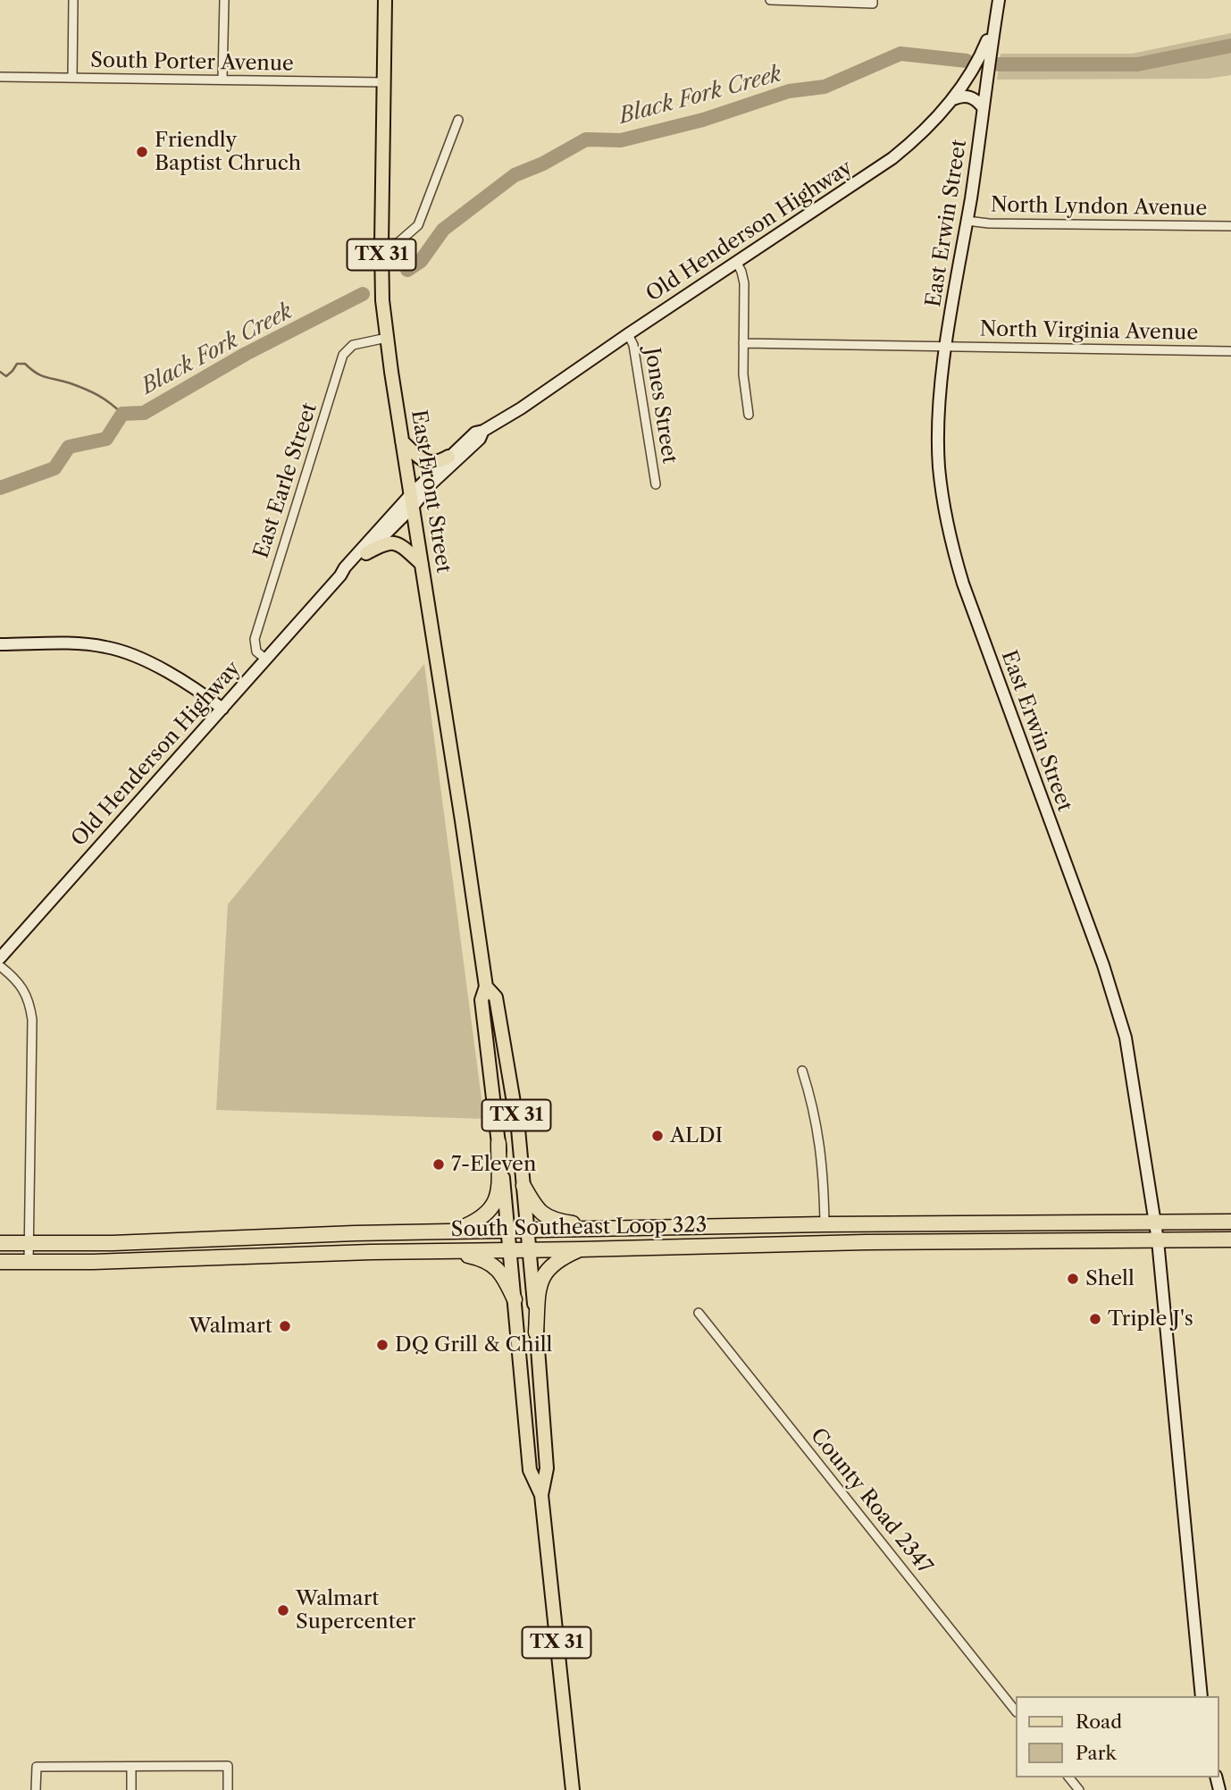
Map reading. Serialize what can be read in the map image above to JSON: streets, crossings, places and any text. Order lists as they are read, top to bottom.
{
  "streets": {
    "highway": ["South Southeast Loop 323"],
    "main road": [
      "East Erwin Street",
      "Old Henderson Highway",
      "TX 31",
      "East Front Street"
    ],
    "street": [
      "South Porter Avenue",
      "North Lyndon Avenue",
      "North Virginia Avenue",
      "Jones Street",
      "East Earle Street",
      "County Road 2347"
    ]
  },
  "crossings": [
    ["South Porter Avenue", "East Front Street"],
    ["North Lyndon Avenue", "East Erwin Street"],
    ["East Erwin Street", "Old Henderson Highway"],
    ["East Erwin Street", "North Virginia Avenue"],
    ["East Erwin Street", "South Southeast Loop 323"],
    ["Old Henderson Highway", "Jones Street"],
    ["Old Henderson Highway", "East Earle Street"],
    ["Old Henderson Highway", "East Front Street"],
    ["TX 31", "East Front Street"],
    ["East Earle Street", "East Front Street"],
    ["East Front Street", "South Southeast Loop 323"]
  ],
  "water": ["Black Fork Creek"],
  "places": [
    "Friendly Baptist Chruch",
    "ALDI",
    "7-Eleven",
    "Shell",
    "Triple J's",
    "Walmart",
    "DQ Grill & Chill",
    "Walmart Supercenter"
  ],
  "legend": ["Road", "Park"]
}
